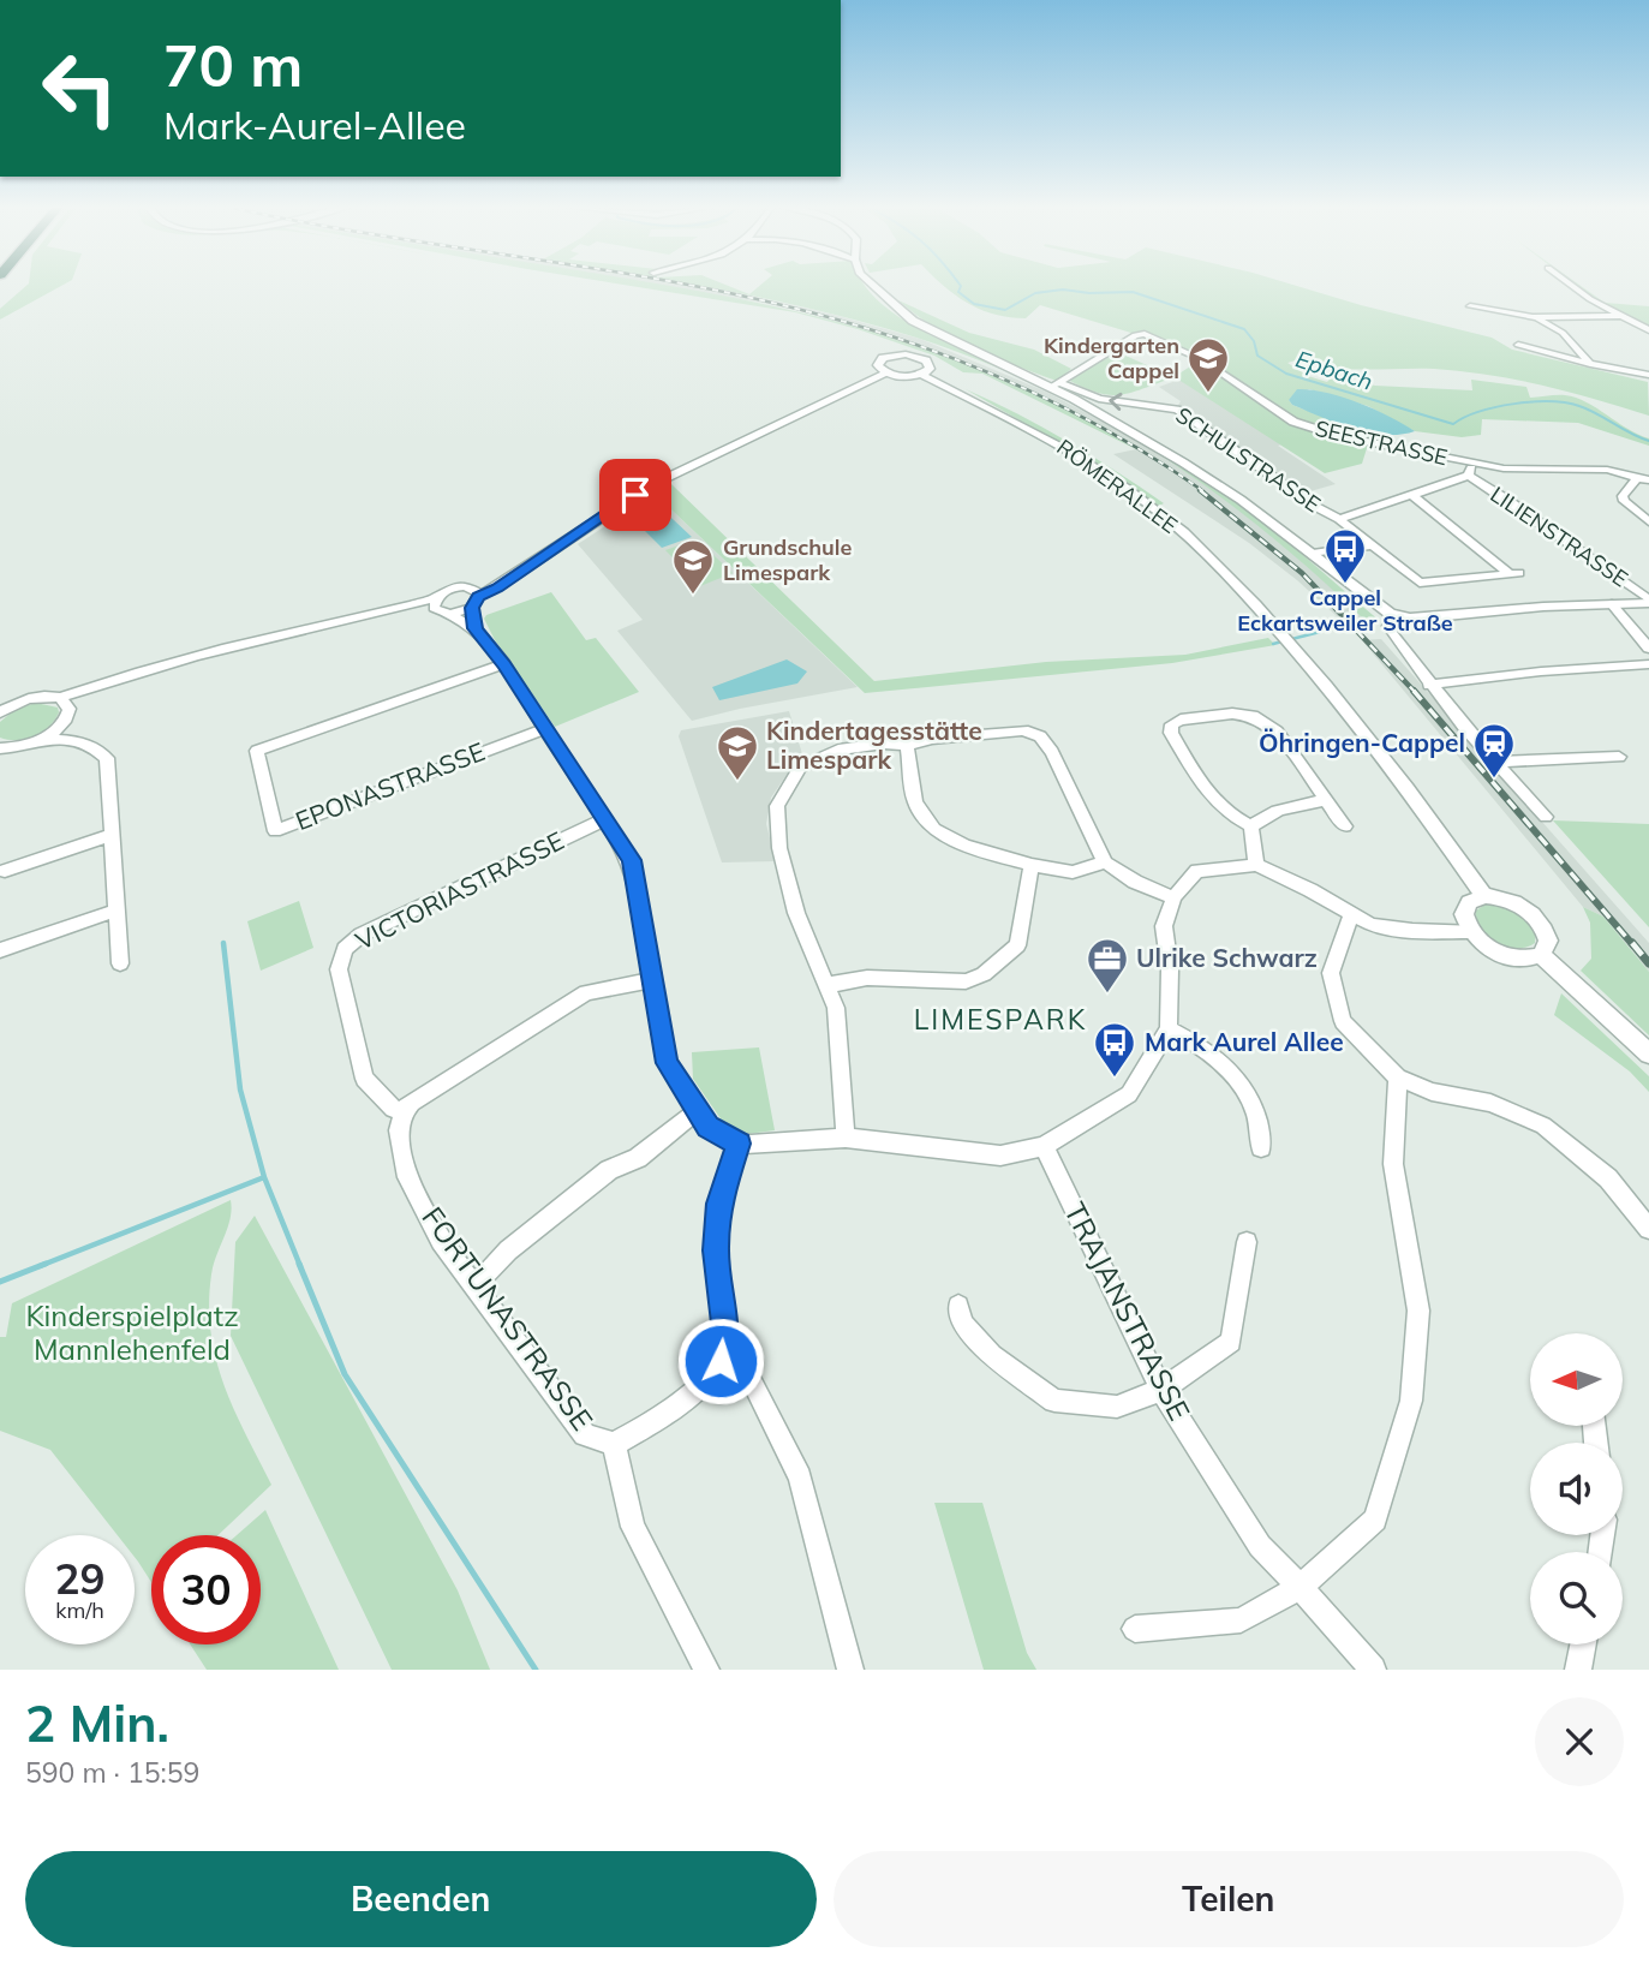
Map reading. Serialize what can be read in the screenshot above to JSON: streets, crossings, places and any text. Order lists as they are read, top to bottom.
{
  "streets": {
    "street": [
      "SEESTRASSE",
      "SCHULSTRASSE",
      "RÖMERALLEE",
      "LILIENSTRASSE",
      "EPONASTRASSE",
      "VICTORIASTRASSE",
      "TRAJANSTRASSE",
      "FORTUNASTRASSE"
    ]
  },
  "crossings": [
    ["SEESTRASSE", "SCHULSTRASSE"],
    ["VICTORIASTRASSE", "FORTUNASTRASSE"]
  ],
  "districts": ["LIMESPARK"],
  "water": ["Epbach"],
  "parks": ["Kinderspielplatz Mannlehenfeld"],
  "places": {
    "school or university": ["Kindergarten Cappel", "Grundschule Limespark", "Kindertagesstätte Limespark"],
    "bus stop": ["Cappel Eckartsweiler Straße", "Mark Aurel Allee"],
    "station": ["Öhringen-Cappel"],
    "office": ["Ulrike Schwarz"]
  },
  "north": "left",
  "page": {
    "turn": ["70 m", "Mark-Aurel-Allee"],
    "speed": "29 km/h",
    "limit": "30",
    "heading": ["2 Min.", "590 m · 15:59"],
    "buttons": ["Beenden", "Teilen"]
  }
}
